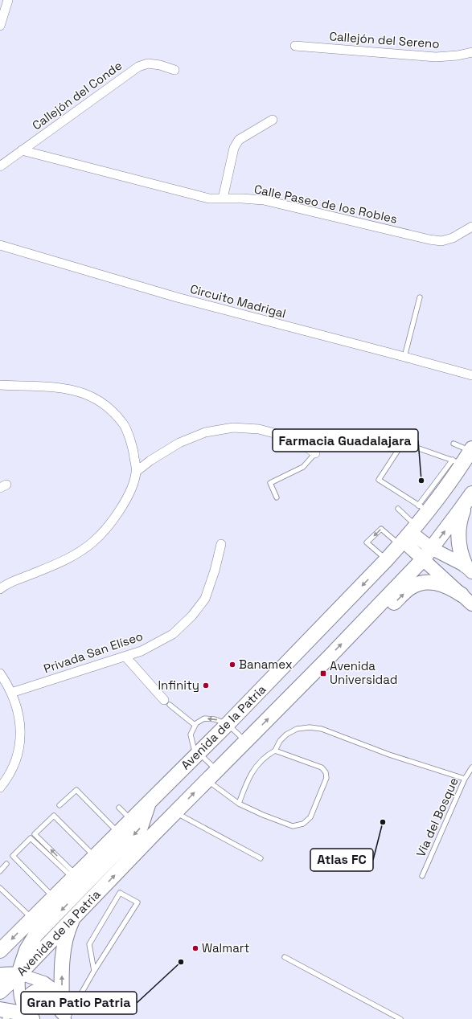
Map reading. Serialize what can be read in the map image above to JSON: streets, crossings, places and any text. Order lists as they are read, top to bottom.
{
  "streets": {
    "main road": ["Avenida de la Patria"],
    "street": [
      "Callejón del Sereno",
      "Callejón del Conde",
      "Calle Paseo de los Robles",
      "Circuito Madrigal",
      "Privada San Elíseo"
    ],
    "lane": ["Vía del Bosque"]
  },
  "crossings": [
    ["Callejón del Conde", "Calle Paseo de los Robles"]
  ],
  "places": {
    "other": [
      "Farmacia Guadalajara",
      "Banamex",
      "Infinity",
      "Atlas FC",
      "Walmart",
      "Gran Patio Patria"
    ],
    "transit": ["Avenida Universidad"]
  }
}
